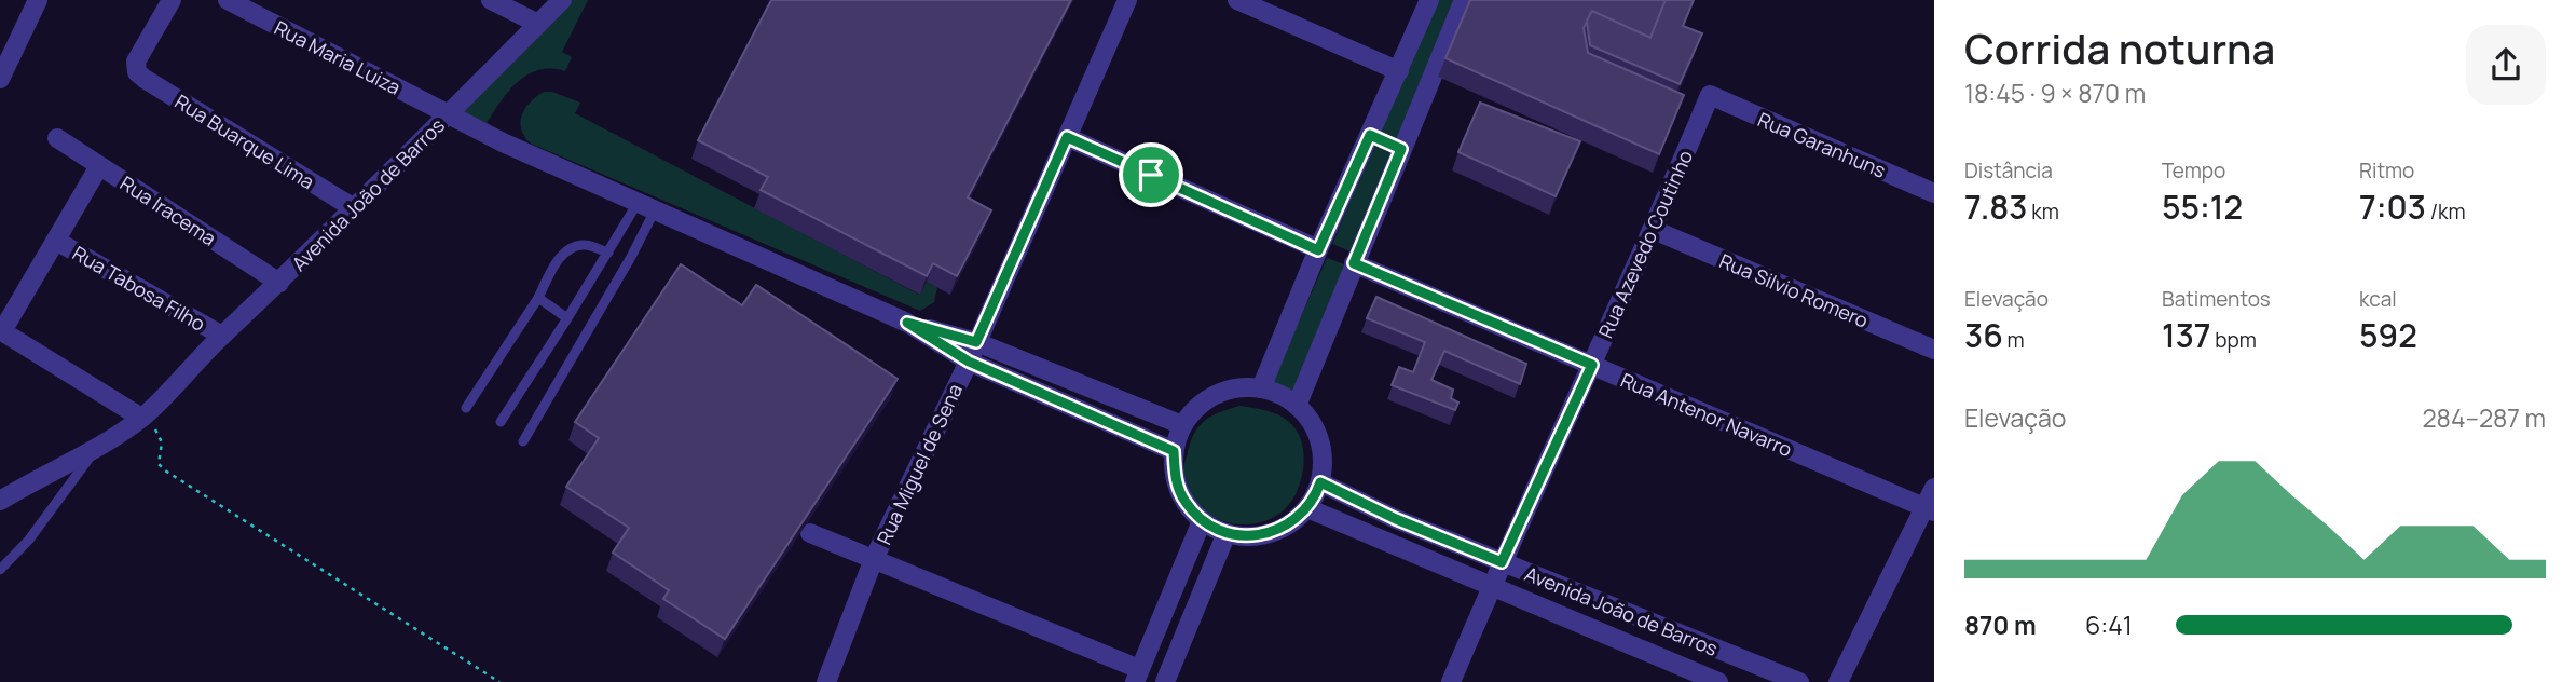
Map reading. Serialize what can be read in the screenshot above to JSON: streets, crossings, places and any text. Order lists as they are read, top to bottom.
{
  "streets": {
    "street": [
      "Rua Maria Luiza",
      "Rua Buarque Lima",
      "Rua Garanhuns",
      "Avenida João de Barros",
      "Rua Iracema",
      "Rua Azevedo Coutinho",
      "Rua Tabosa Filho",
      "Rua Silvio Romero",
      "Rua Antenor Navarro",
      "Rua Miguel de Sena"
    ]
  },
  "crossings": [
    ["Rua Maria Luiza", "Avenida João de Barros"],
    ["Rua Buarque Lima", "Avenida João de Barros"],
    ["Rua Garanhuns", "Rua Azevedo Coutinho"],
    ["Avenida João de Barros", "Rua Iracema"],
    ["Avenida João de Barros", "Rua Azevedo Coutinho"],
    ["Avenida João de Barros", "Rua Tabosa Filho"],
    ["Avenida João de Barros", "Rua Miguel de Sena"],
    ["Rua Azevedo Coutinho", "Rua Silvio Romero"],
    ["Rua Azevedo Coutinho", "Rua Antenor Navarro"]
  ],
  "page": {
    "heading": ["Corrida noturna", "18:45 · 9 × 870 m"],
    "stats": [
      ["Distância", "7.83 km"],
      ["Tempo", "55:12"],
      ["Ritmo", "7:03 /km"],
      ["Elevação", "36 m"],
      ["Batimentos", "137 bpm"],
      ["kcal", "592"]
    ],
    "chart": ["Elevação", "284–287 m"],
    "list": [
      {
        "name": "870 m",
        "note": "6:41"
      }
    ]
  }
}
